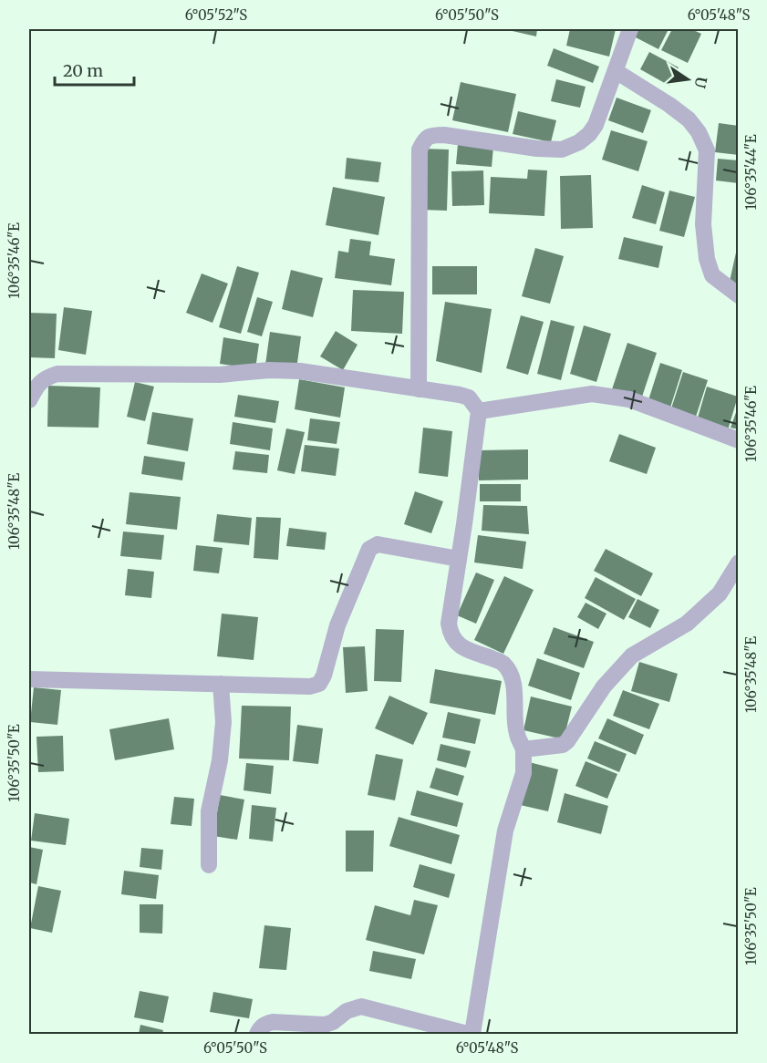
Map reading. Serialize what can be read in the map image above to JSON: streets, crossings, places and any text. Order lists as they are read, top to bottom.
{
  "scale_bar": "20 m",
  "north": "right",
  "coordinates": [
    "6°05'52\"S",
    "6°05'50\"S",
    "6°05'48\"S",
    "106°35'44\"E",
    "106°35'46\"E",
    "106°35'48\"E",
    "106°35'50\"E"
  ]
}
